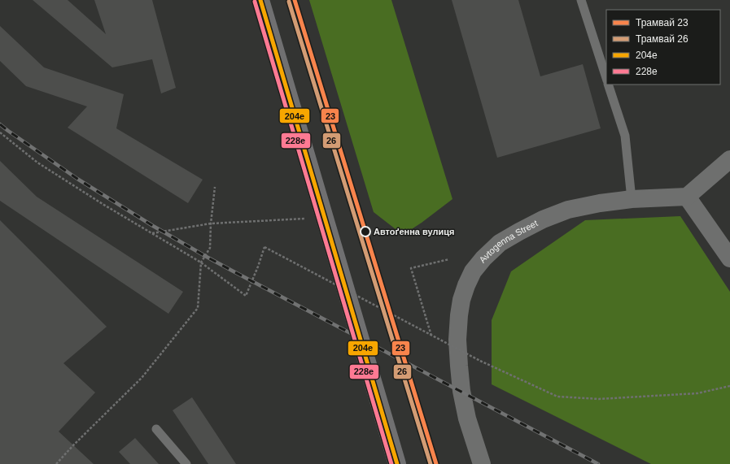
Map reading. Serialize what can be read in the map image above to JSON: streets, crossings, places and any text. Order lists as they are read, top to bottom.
{
  "streets": {
    "street": ["Avtogenna Street"]
  },
  "places": ["Автоґенна вулиця"],
  "lines": [
    "tram line 23",
    "transit line 204е",
    "tram line 26",
    "transit line 228е"
  ],
  "legend": [
    "Трамвай 23",
    "Трамвай 26",
    "204е",
    "228е"
  ]
}
